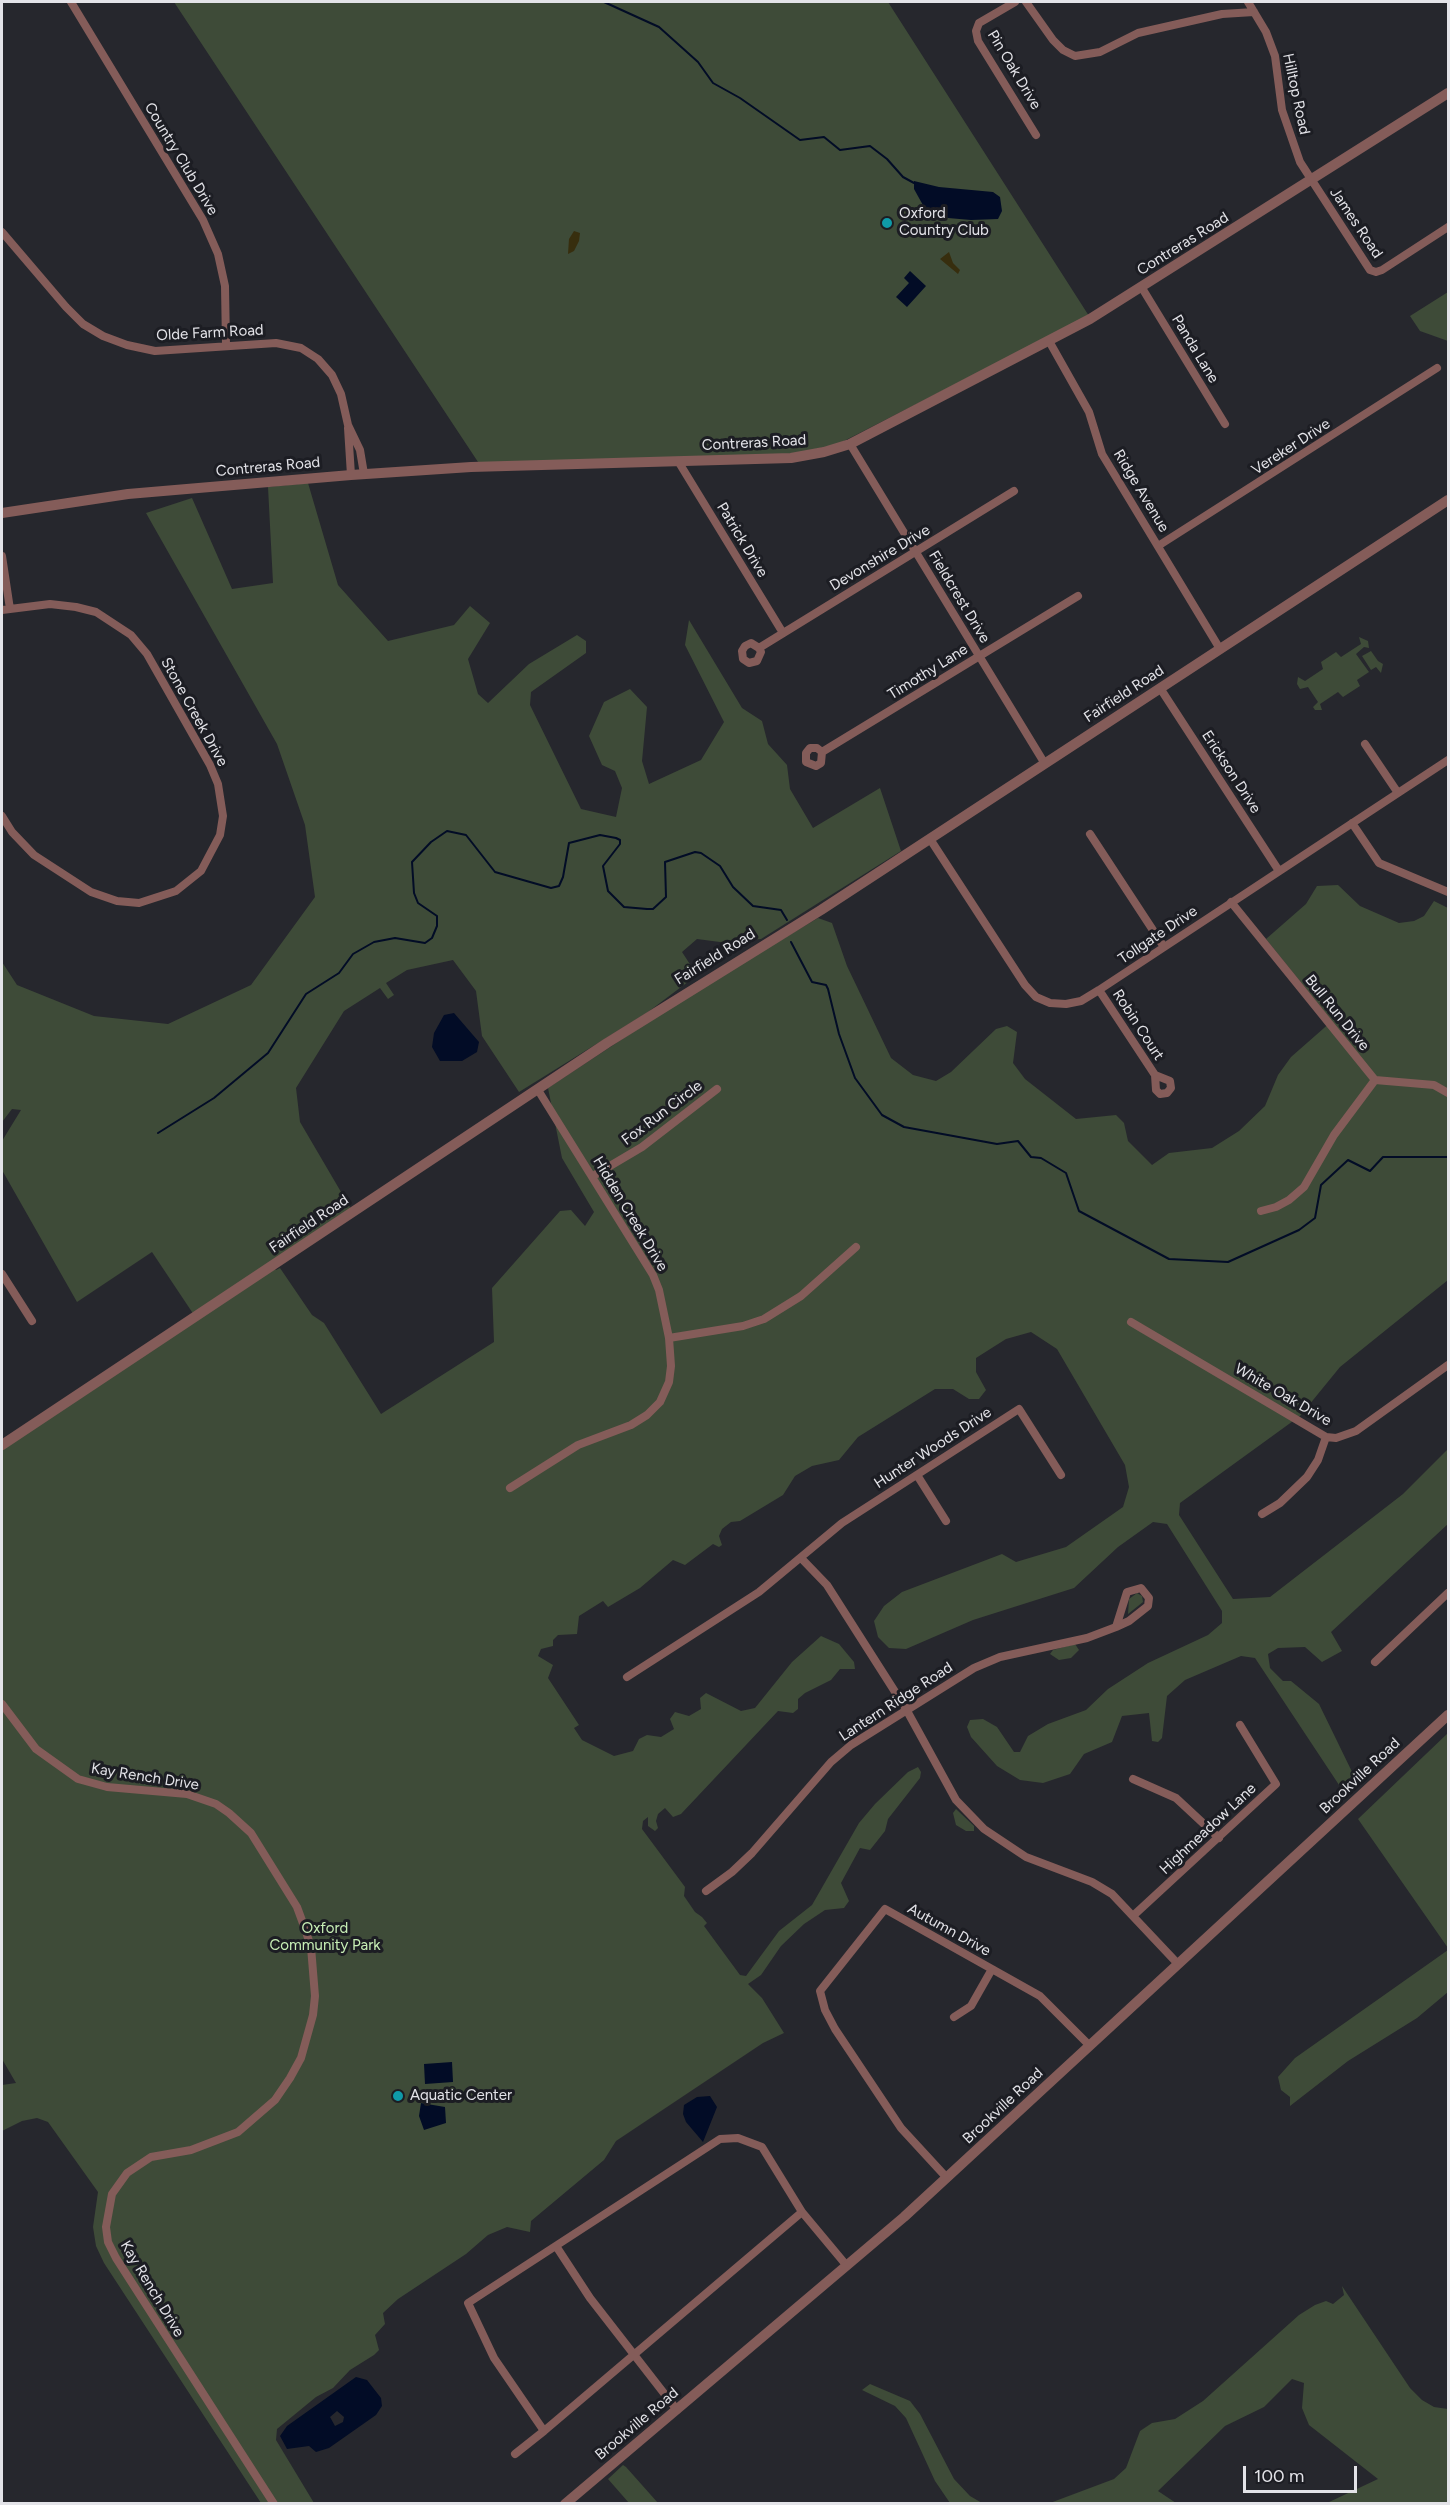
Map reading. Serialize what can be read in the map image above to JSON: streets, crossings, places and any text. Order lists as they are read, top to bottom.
{
  "streets": {
    "street": [
      "Pin Oak Drive",
      "Hilltop Road",
      "Country Club Drive",
      "James Road",
      "Contreras Road",
      "Olde Farm Road",
      "Panda Lane",
      "Vereker Drive",
      "Ridge Avenue",
      "Patrick Drive",
      "Devonshire Drive",
      "Fieldcrest Drive",
      "Timothy Lane",
      "Fairfield Road",
      "Stone Creek Drive",
      "Erickson Drive",
      "Tollgate Drive",
      "Bull Run Drive",
      "Robin Court",
      "Fox Run Circle",
      "Hidden Creek Drive",
      "White Oak Drive",
      "Hunter Woods Drive",
      "Lantern Ridge Road",
      "Brookville Road",
      "Kay Rench Drive",
      "Highmeadow Lane",
      "Autumn Drive"
    ]
  },
  "crossings": [
    ["Hilltop Road", "James Road"],
    ["Hilltop Road", "Contreras Road"],
    ["Country Club Drive", "Olde Farm Road"],
    ["James Road", "Contreras Road"],
    ["Contreras Road", "Olde Farm Road"],
    ["Contreras Road", "Panda Lane"],
    ["Contreras Road", "Ridge Avenue"],
    ["Contreras Road", "Patrick Drive"],
    ["Contreras Road", "Fieldcrest Drive"],
    ["Vereker Drive", "Ridge Avenue"],
    ["Ridge Avenue", "Fairfield Road"],
    ["Patrick Drive", "Devonshire Drive"],
    ["Devonshire Drive", "Fieldcrest Drive"],
    ["Fieldcrest Drive", "Timothy Lane"],
    ["Fieldcrest Drive", "Fairfield Road"],
    ["Fairfield Road", "Erickson Drive"],
    ["Fairfield Road", "Tollgate Drive"],
    ["Fairfield Road", "Hidden Creek Drive"],
    ["Erickson Drive", "Tollgate Drive"],
    ["Tollgate Drive", "Bull Run Drive"],
    ["Tollgate Drive", "Robin Court"],
    ["Fox Run Circle", "Hidden Creek Drive"],
    ["Brookville Road", "Autumn Drive"]
  ],
  "parks": ["Oxford Community Park"],
  "places": ["Oxford Country Club", "Aquatic Center"],
  "scale_bar": "100 m"
}
